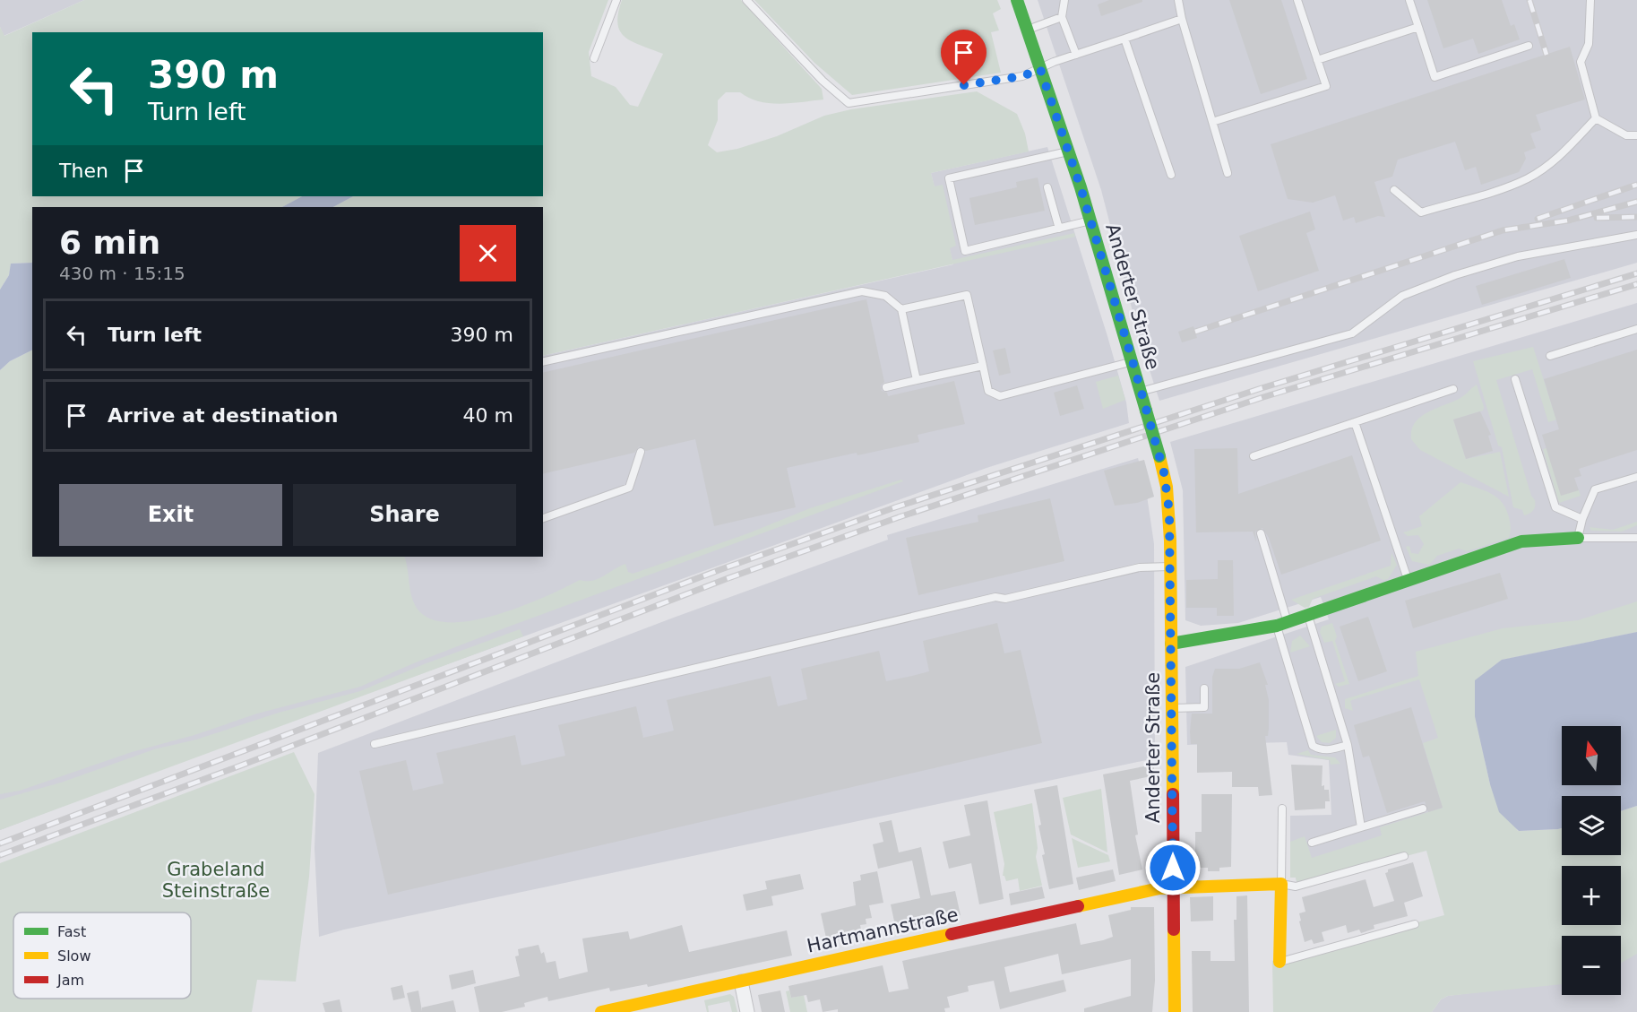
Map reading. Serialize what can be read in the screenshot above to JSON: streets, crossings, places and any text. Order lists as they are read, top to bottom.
{
  "streets": {
    "street": ["Anderter Straße", "Hartmannstraße"]
  },
  "crossings": [
    ["Anderter Straße", "Hartmannstraße"]
  ],
  "parks": ["Grabeland Steinstraße"],
  "legend": ["Fast", "Slow", "Jam"],
  "north": "top",
  "page": {
    "turn": ["390 m", "Turn left"],
    "then": "Then",
    "heading": ["6 min", "430 m · 15:15"],
    "list": [
      {
        "name": "Turn left",
        "value": "390 m"
      },
      {
        "name": "Arrive at destination",
        "value": "40 m"
      }
    ],
    "buttons": ["Exit", "Share"],
    "map_buttons": ["+", "−"]
  }
}
